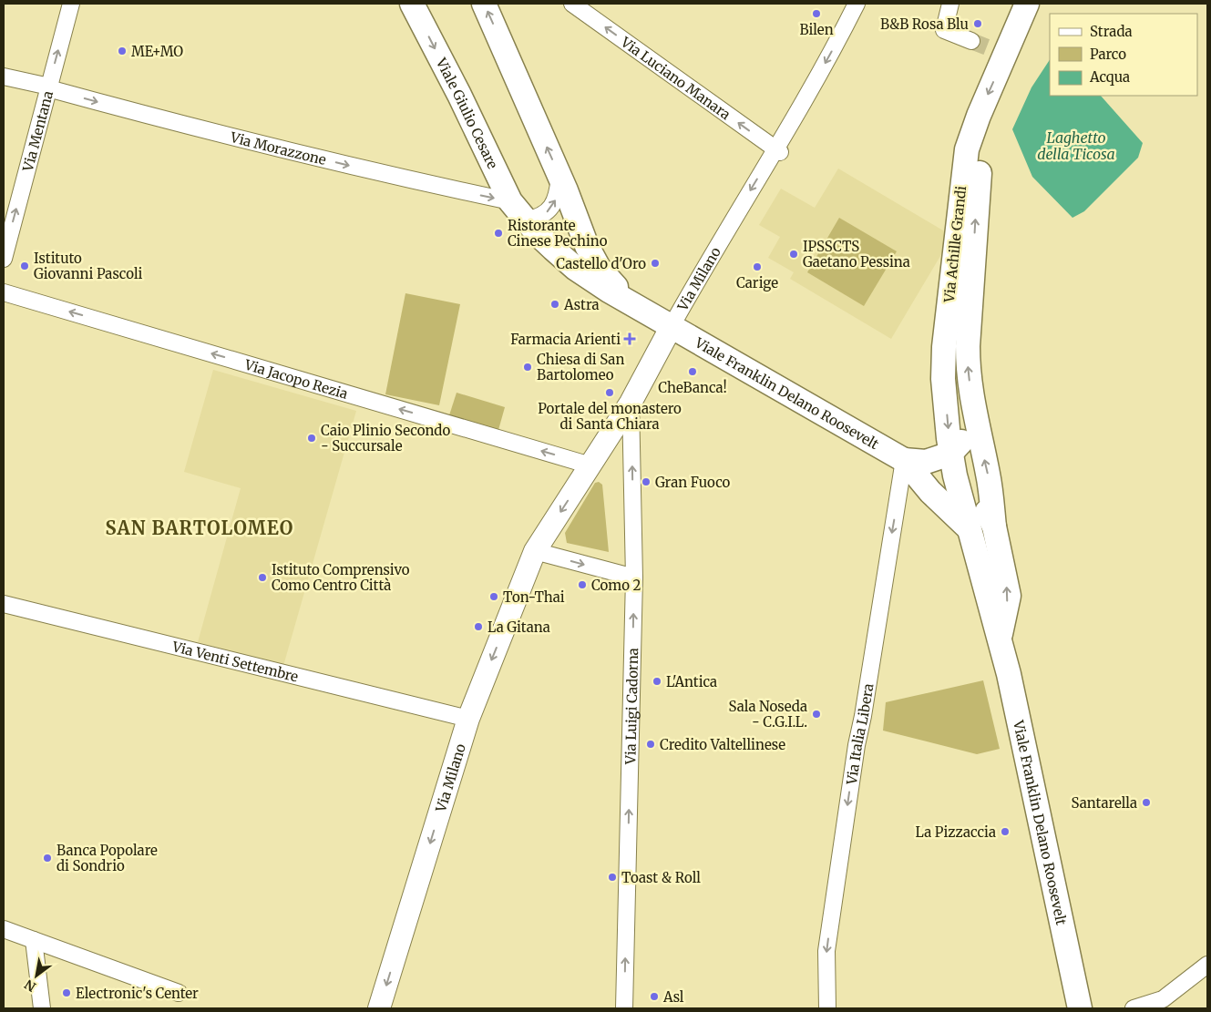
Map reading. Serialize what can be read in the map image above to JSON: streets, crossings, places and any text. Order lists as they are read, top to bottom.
{
  "streets": {
    "main road": ["Viale Giulio Cesare", "Via Achille Grandi", "Viale Franklin Delano Roosevelt"],
    "street": [
      "Via Luciano Manara",
      "Via Mentana",
      "Via Morazzone",
      "Via Milano",
      "Via Jacopo Rezia",
      "Via Venti Settembre",
      "Via Luigi Cadorna",
      "Via Italia Libera"
    ]
  },
  "crossings": [
    ["Via Luciano Manara", "Via Milano"],
    ["Viale Giulio Cesare", "Via Morazzone"],
    ["Viale Giulio Cesare", "Via Milano"],
    ["Viale Giulio Cesare", "Viale Franklin Delano Roosevelt"],
    ["Via Mentana", "Via Morazzone"],
    ["Via Achille Grandi", "Viale Franklin Delano Roosevelt"],
    ["Via Milano", "Via Jacopo Rezia"],
    ["Via Milano", "Viale Franklin Delano Roosevelt"],
    ["Via Milano", "Via Venti Settembre"],
    ["Via Milano", "Via Luigi Cadorna"],
    ["Viale Franklin Delano Roosevelt", "Via Italia Libera"]
  ],
  "one_way": [
    "Via Luciano Manara",
    "Via Mentana",
    "Via Morazzone",
    "Via Milano",
    "Via Jacopo Rezia",
    "Via Luigi Cadorna",
    "Via Italia Libera"
  ],
  "districts": ["SAN BARTOLOMEO"],
  "water": ["Laghetto della Ticosa"],
  "places": {
    "other": [
      "Bilen",
      "B&B Rosa Blu",
      "ME+MO",
      "Ristorante Cinese Pechino",
      "IPSSCTS Gaetano Pessina",
      "Castello d'Oro",
      "Istituto Giovanni Pascoli",
      "Carige",
      "Astra",
      "Chiesa di San Bartolomeo",
      "CheBanca!",
      "Portale del monastero di Santa Chiara",
      "Caio Plinio Secondo - Succursale",
      "Gran Fuoco",
      "Istituto Comprensivo Como Centro Città",
      "Como 2",
      "Ton-Thai",
      "La Gitana",
      "L'Antica",
      "Sala Noseda - C.G.I.L.",
      "Credito Valtellinese",
      "Santarella",
      "La Pizzaccia",
      "Banca Popolare di Sondrio",
      "Toast & Roll",
      "Electronic's Center",
      "Asl"
    ],
    "health": ["Farmacia Arienti"]
  },
  "legend": ["Strada", "Parco", "Acqua"],
  "north": "bottom left"
}
